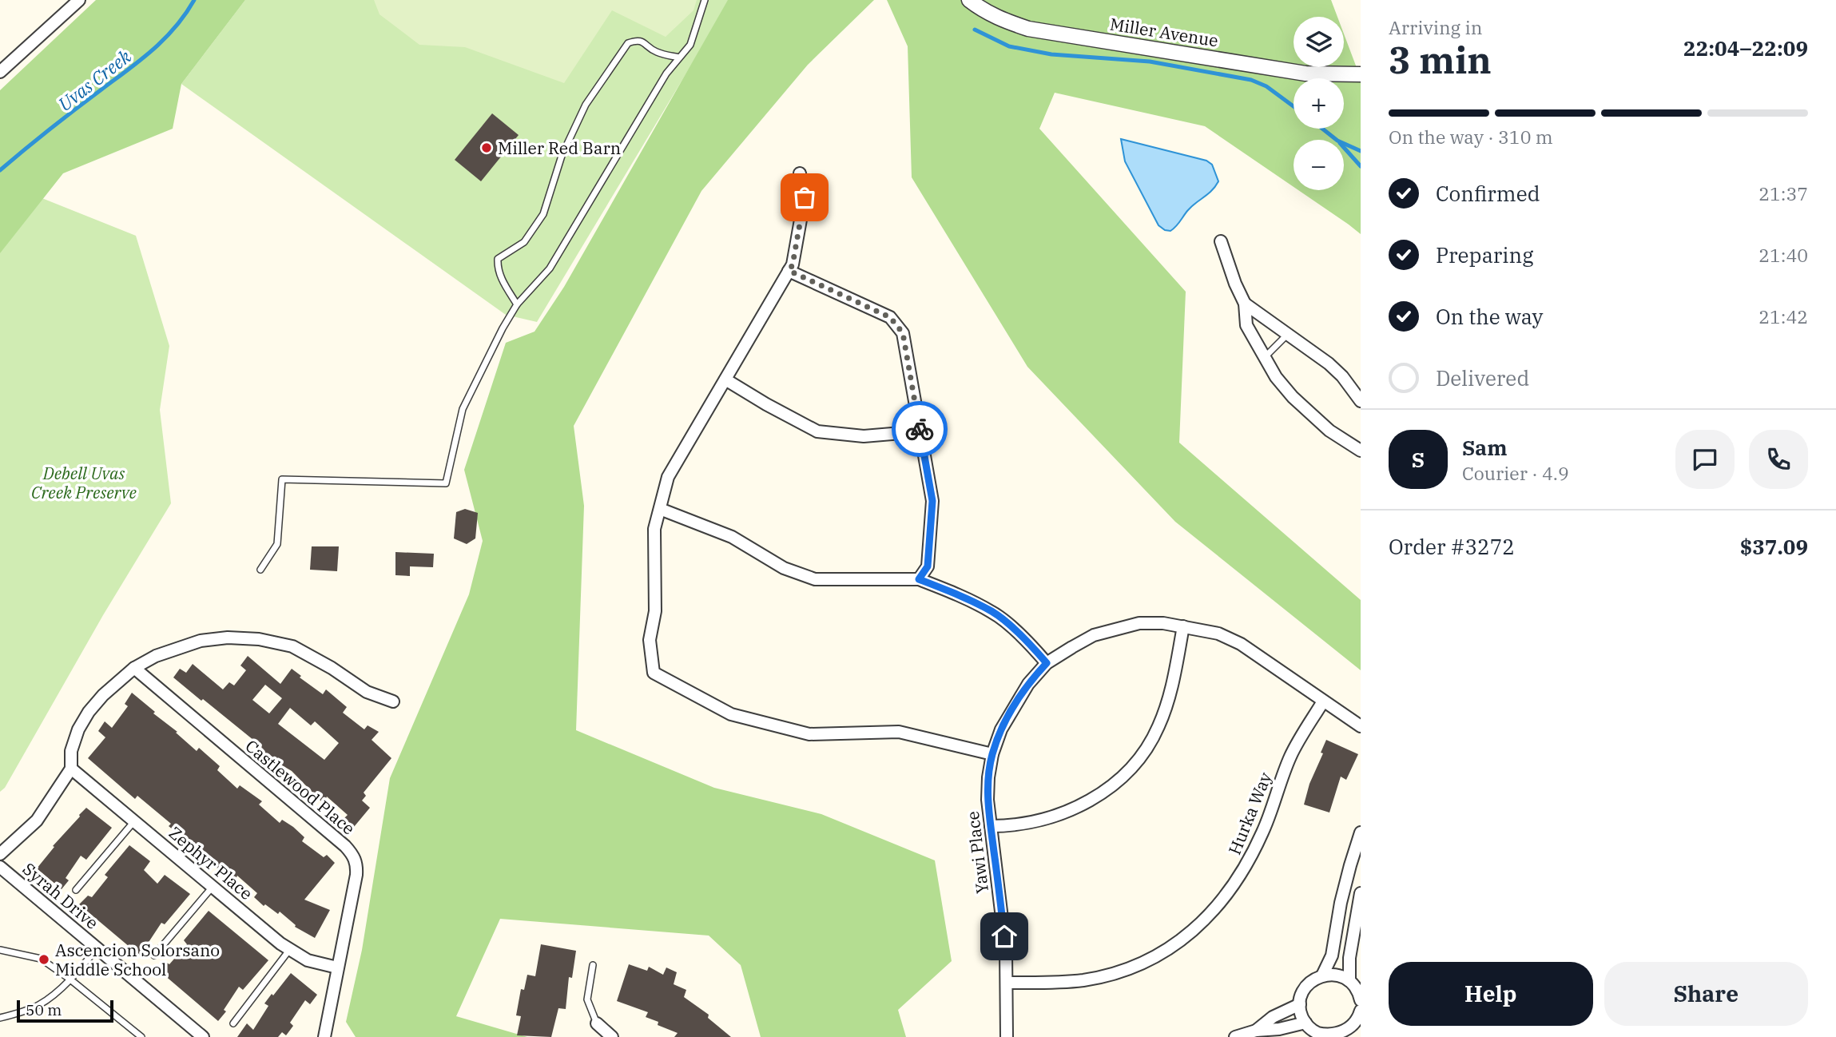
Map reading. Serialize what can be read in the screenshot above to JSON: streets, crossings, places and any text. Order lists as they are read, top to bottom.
{
  "streets": {
    "street": [
      "Miller Avenue",
      "Castlewood Place",
      "Hurka Way",
      "Yawi Place",
      "Zephyr Place",
      "Syrah Drive"
    ]
  },
  "crossings": [
    ["Castlewood Place", "Zephyr Place"],
    ["Hurka Way", "Yawi Place"]
  ],
  "water": ["Uvas Creek"],
  "parks": ["Debell Uvas Creek Preserve"],
  "places": ["Miller Red Barn", "Ascencion Solorsano Middle School"],
  "scale_bar": "50 m",
  "page": {
    "heading": ["3 min", "Arriving in", "22:04–22:09"],
    "panel": [
      "Sam",
      "Courier · 4.9",
      "Order #3272",
      "$37.09"
    ],
    "map_buttons": ["+", "−"],
    "bar": "On the way · 310 m",
    "list": [
      ["Confirmed", "21:37"],
      ["Preparing", "21:40"],
      ["On the way", "21:42"],
      "Delivered"
    ],
    "round": "S",
    "buttons": ["Help", "Share"],
    "scale": "50 m"
  }
}
